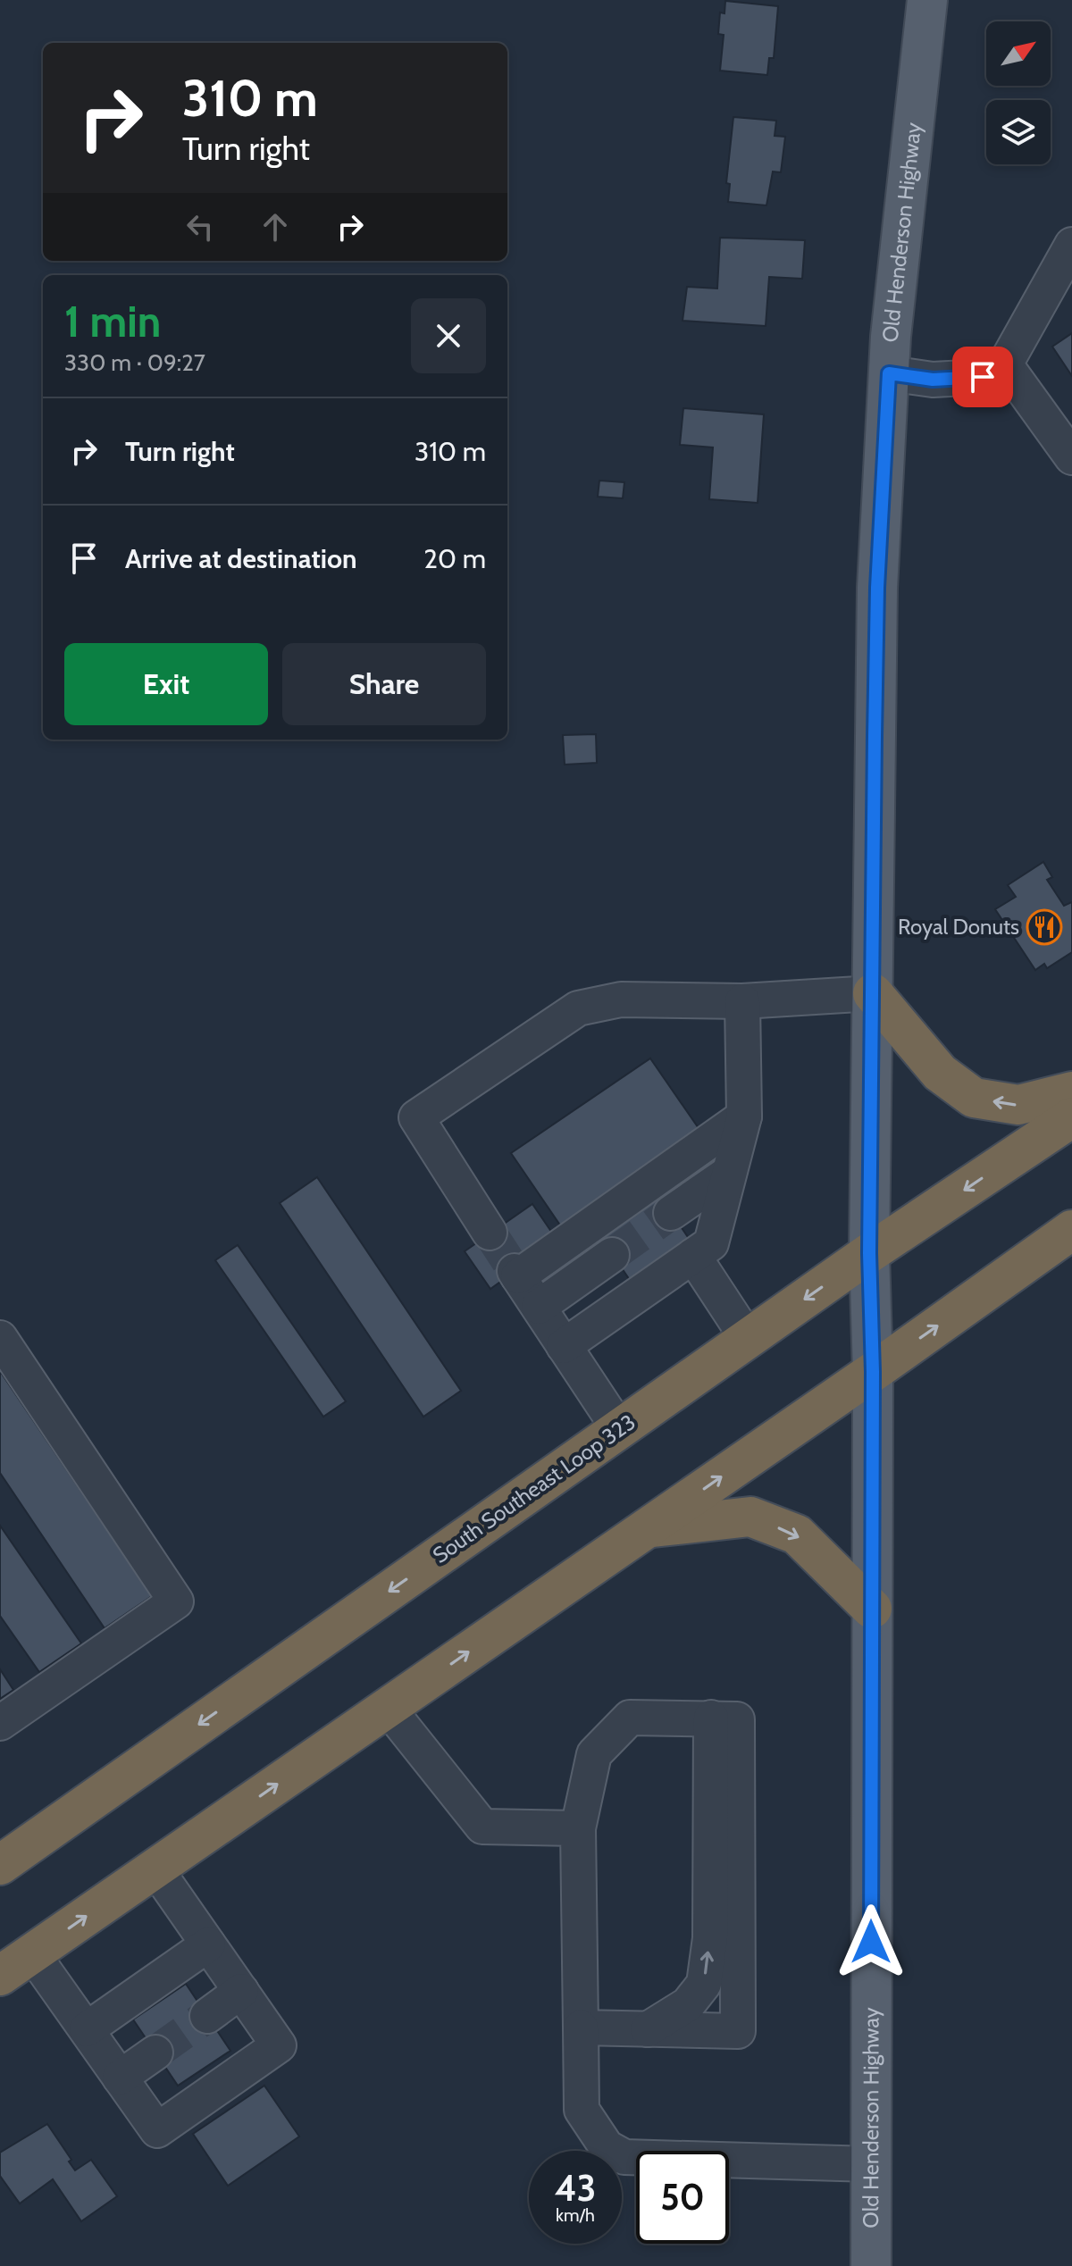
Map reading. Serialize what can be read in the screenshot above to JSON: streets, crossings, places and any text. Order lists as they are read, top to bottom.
{
  "streets": {
    "highway": ["South Southeast Loop 323"],
    "main road": ["Old Henderson Highway"]
  },
  "crossings": [
    ["Old Henderson Highway", "South Southeast Loop 323"]
  ],
  "places": {
    "restaurant": ["Royal Donuts"]
  },
  "north": "top right",
  "page": {
    "turn": ["310 m", "Turn right"],
    "heading": ["1 min", "330 m · 09:27"],
    "list": [
      {
        "name": "Turn right",
        "value": "310 m"
      },
      {
        "name": "Arrive at destination",
        "value": "20 m"
      }
    ],
    "buttons": ["Exit", "Share"],
    "speed": "43 km/h",
    "limit": "50"
  }
}
